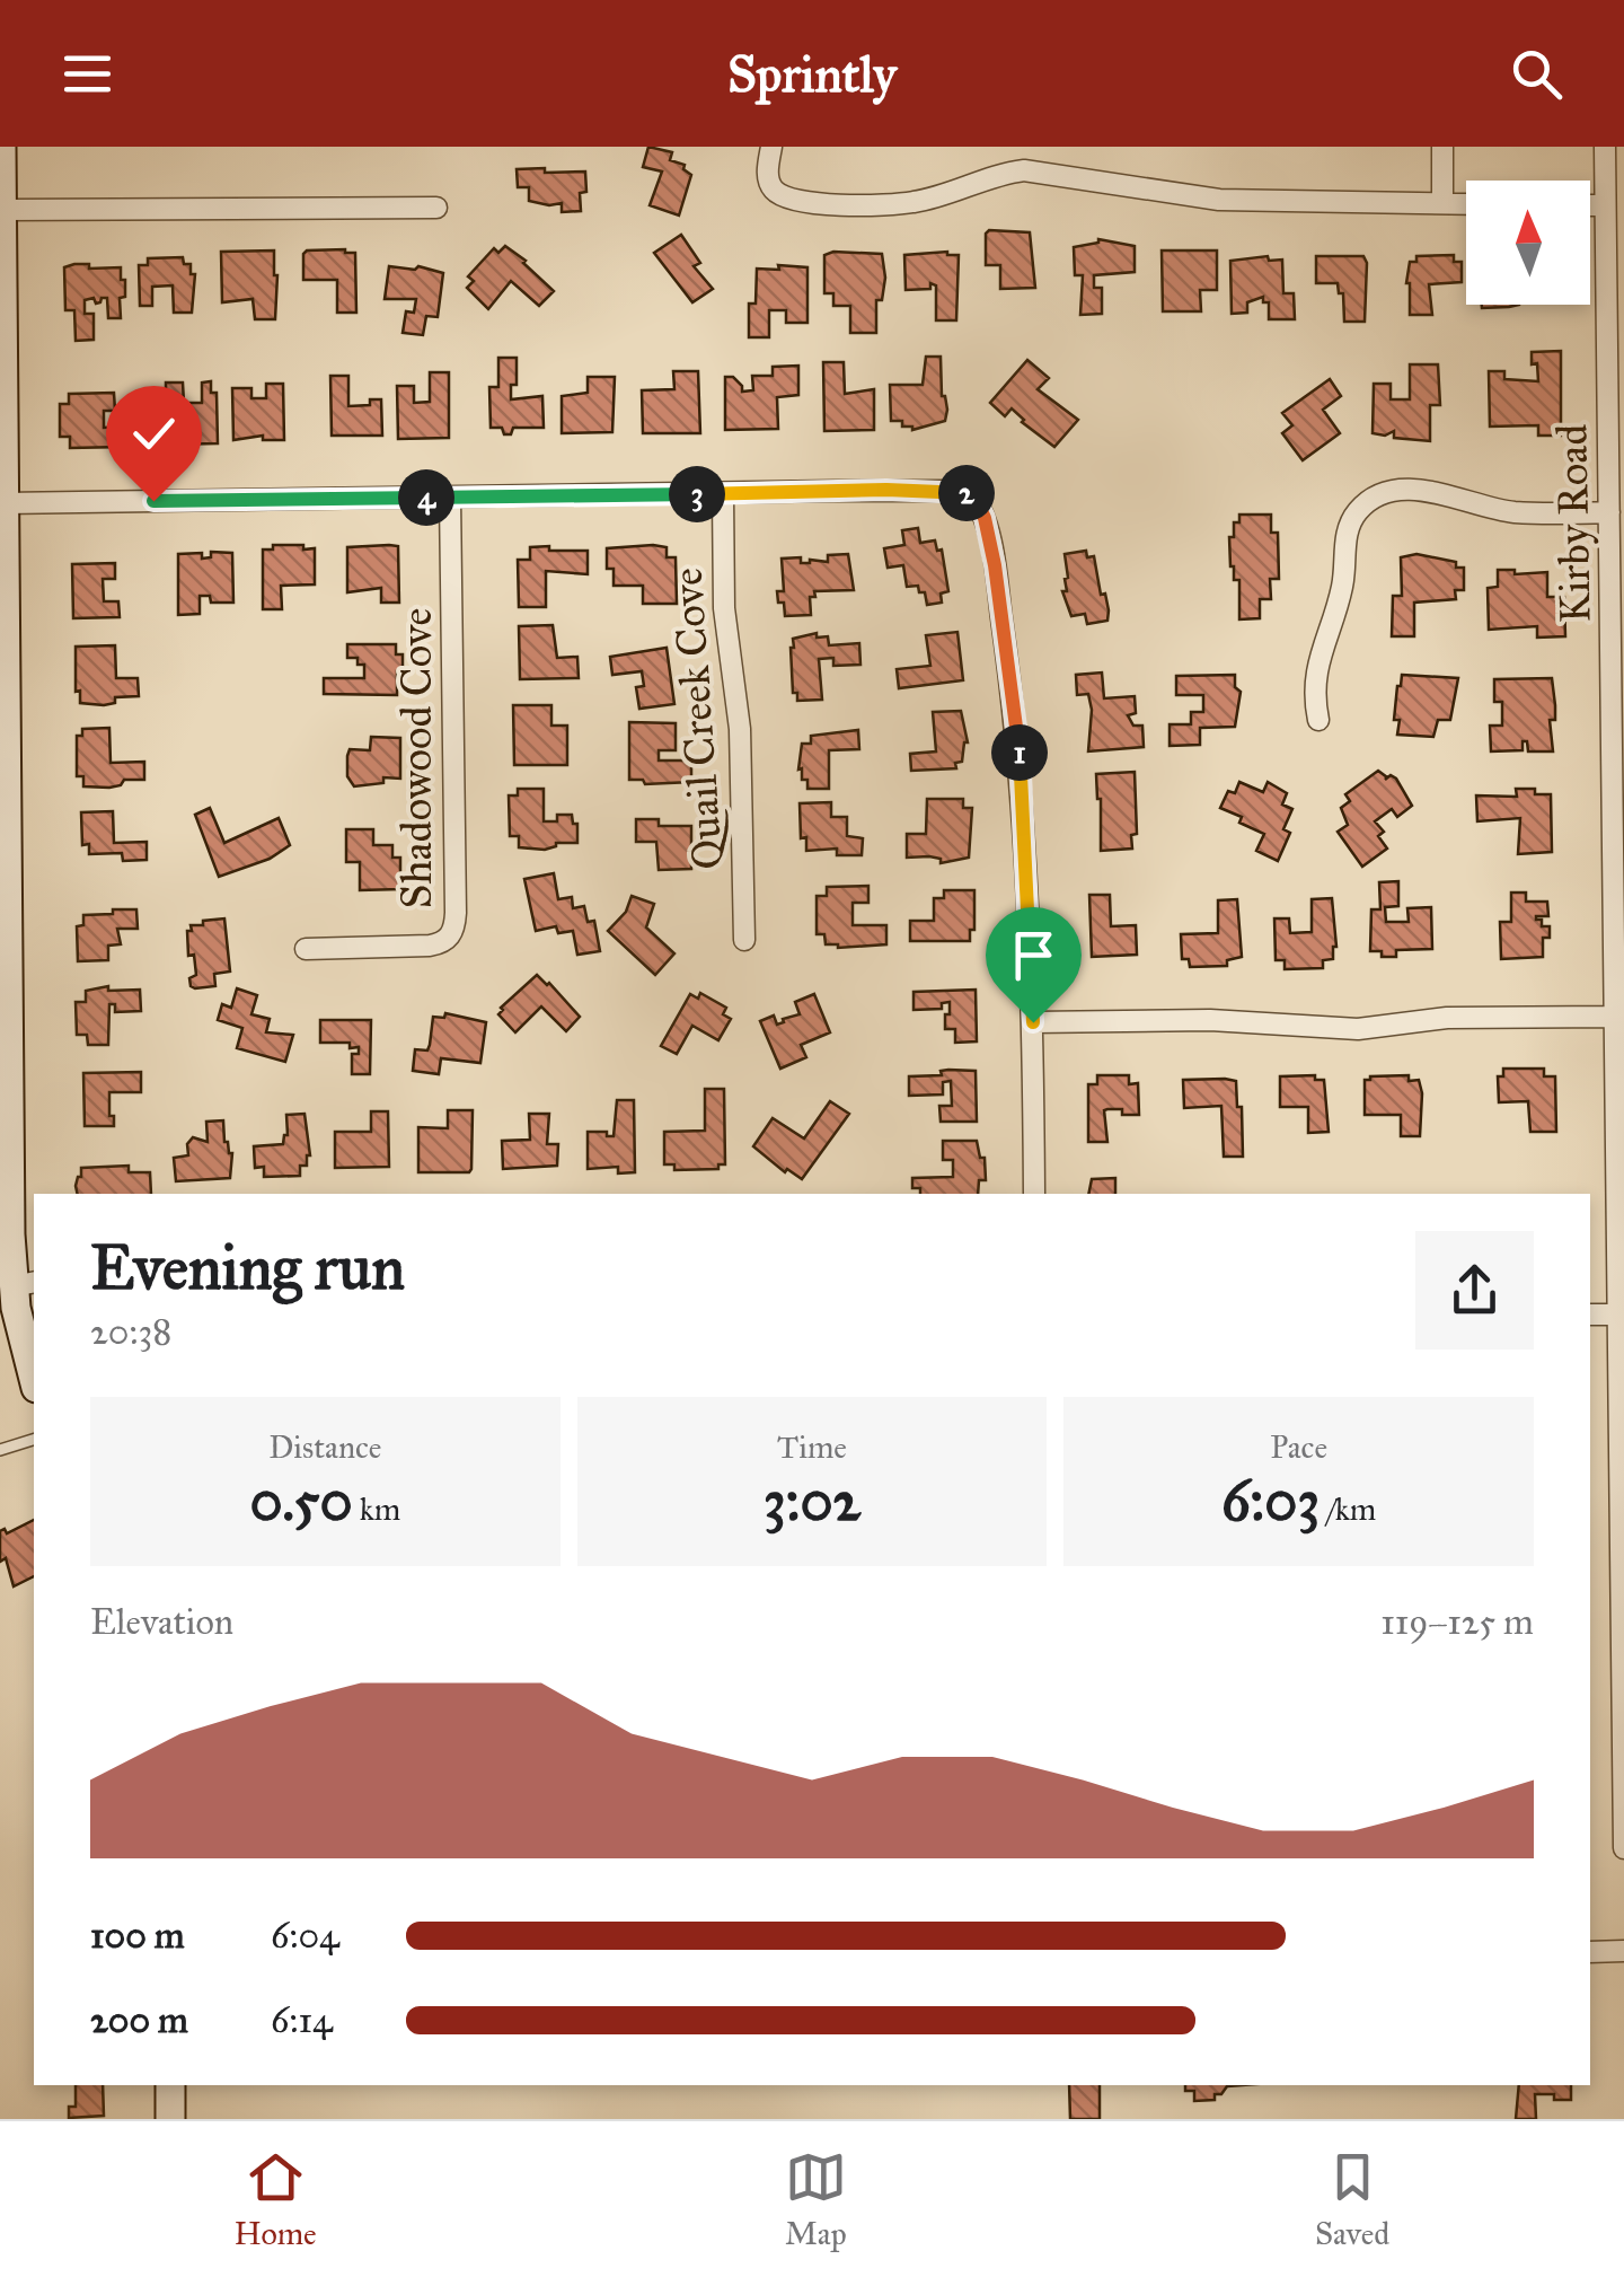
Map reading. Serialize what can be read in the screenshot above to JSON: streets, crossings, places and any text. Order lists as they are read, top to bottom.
{
  "streets": {
    "street": ["Kirby Road", "Quail Creek Cove", "Shadowood Cove"]
  },
  "north": "top",
  "page": {
    "header": "Sprintly",
    "pins": [
      "2",
      "3",
      "4",
      "1"
    ],
    "heading": ["Evening run", "20:38"],
    "stats": [
      ["Distance", "0.50 km"],
      ["Time", "3:02"],
      ["Pace", "6:03 /km"]
    ],
    "chart": ["Elevation", "119–125 m"],
    "list": [
      {
        "name": "100 m",
        "note": "6:04"
      },
      {
        "name": "200 m",
        "note": "6:14"
      }
    ],
    "tabs": ["Home", "Map", "Saved"]
  }
}
